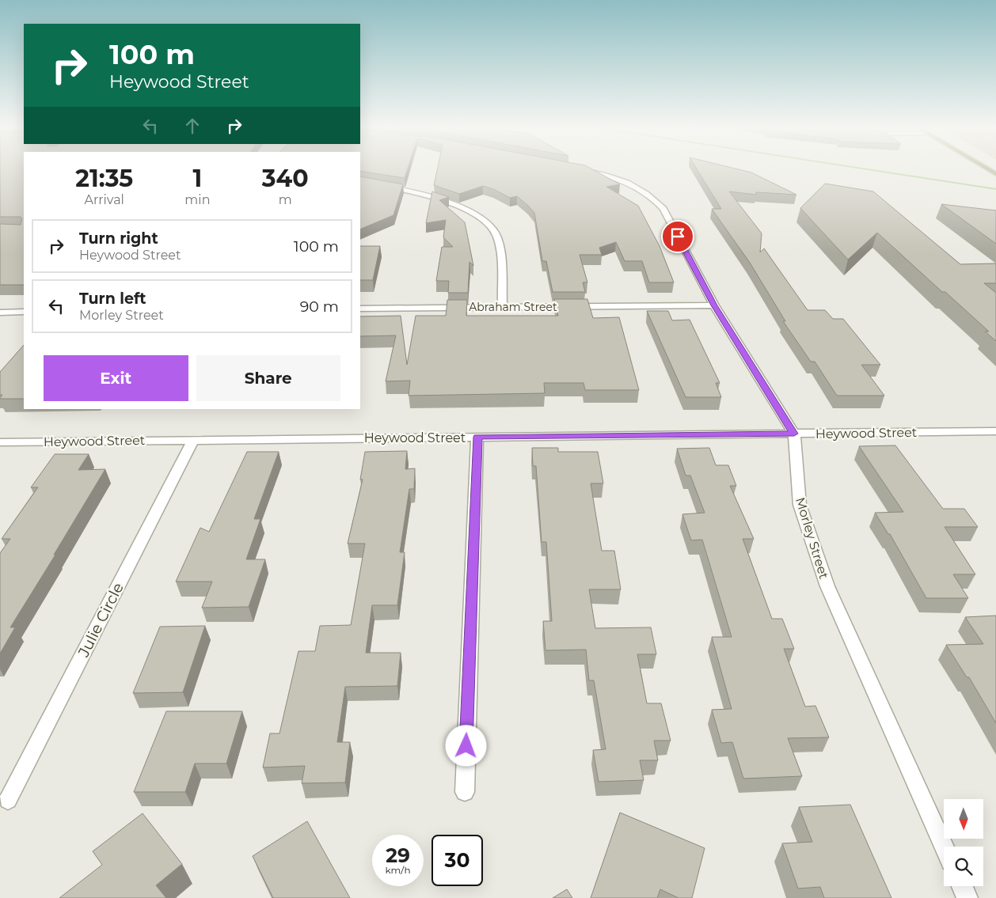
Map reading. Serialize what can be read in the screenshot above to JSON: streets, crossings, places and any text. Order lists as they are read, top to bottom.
{
  "streets": {
    "street": [
      "Abraham Street",
      "Heywood Street",
      "Morley Street",
      "Julie Circle"
    ]
  },
  "crossings": [
    ["Abraham Street", "Morley Street"],
    ["Heywood Street", "Morley Street"],
    ["Heywood Street", "Julie Circle"]
  ],
  "north": "bottom",
  "page": {
    "turn": ["100 m", "Heywood Street"],
    "eta": [
      "21:35",
      "Arrival",
      "1",
      "min",
      "340",
      "m"
    ],
    "list": [
      {
        "name": "Turn right",
        "note": "Heywood Street",
        "value": "100 m"
      },
      {
        "name": "Turn left",
        "note": "Morley Street",
        "value": "90 m"
      }
    ],
    "buttons": ["Exit", "Share"],
    "speed": "29 km/h",
    "limit": "30"
  }
}
